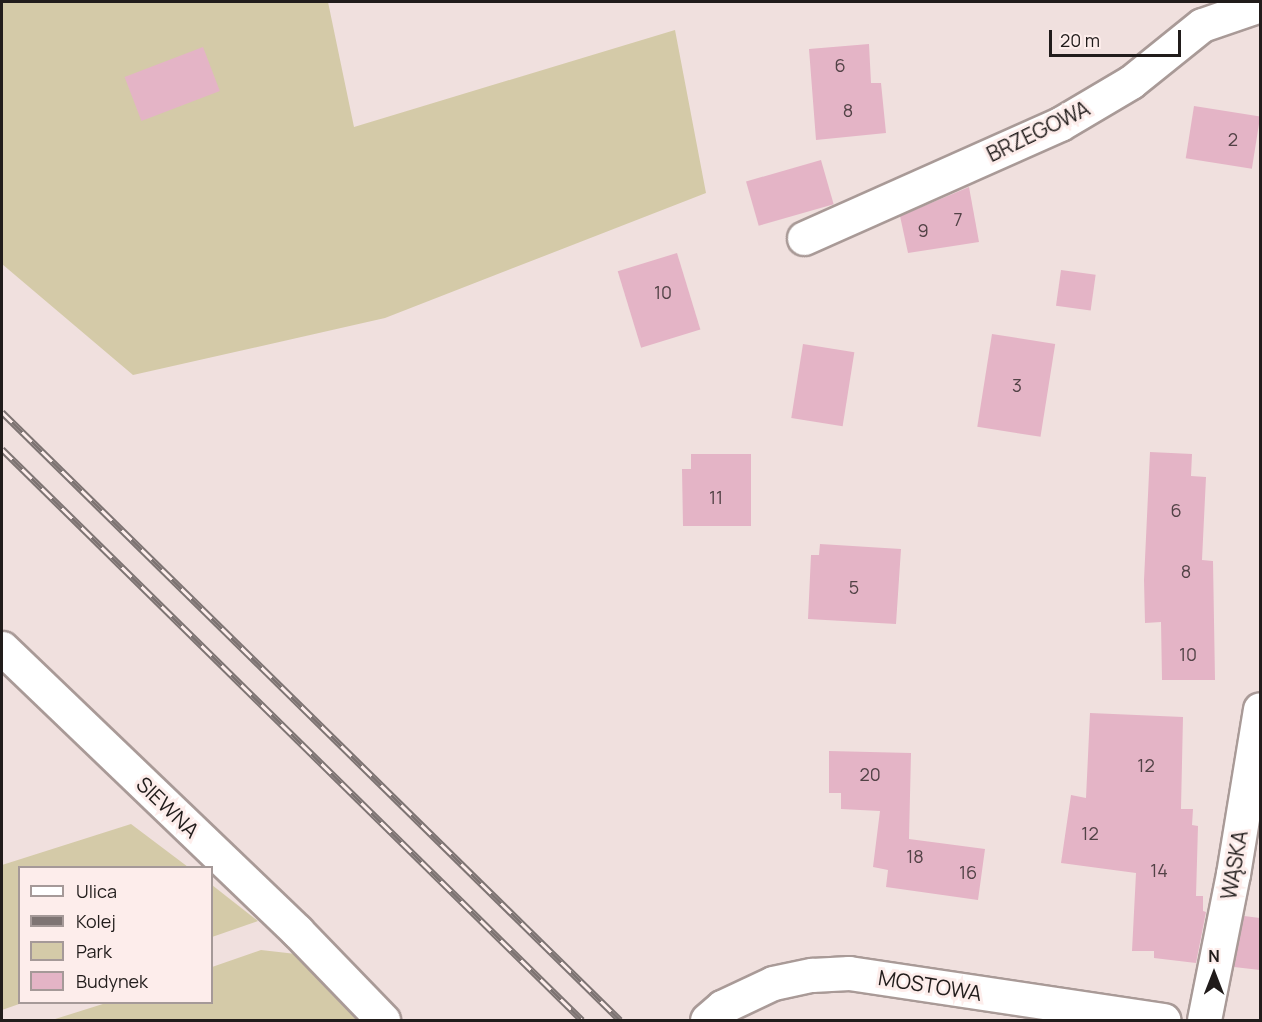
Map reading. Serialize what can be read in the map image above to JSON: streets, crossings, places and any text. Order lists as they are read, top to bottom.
{
  "streets": {
    "street": [
      "BRZEGOWA",
      "SIEWNA",
      "WĄSKA",
      "MOSTOWA"
    ]
  },
  "house_numbers": [
    "6",
    "8",
    "2",
    "7",
    "9",
    "10",
    "3",
    "11",
    "6",
    "8",
    "5",
    "10",
    "12",
    "20",
    "12",
    "18",
    "14",
    "16"
  ],
  "legend": [
    "Ulica",
    "Kolej",
    "Park",
    "Budynek"
  ],
  "scale_bar": "20 m",
  "north": "top"
}
